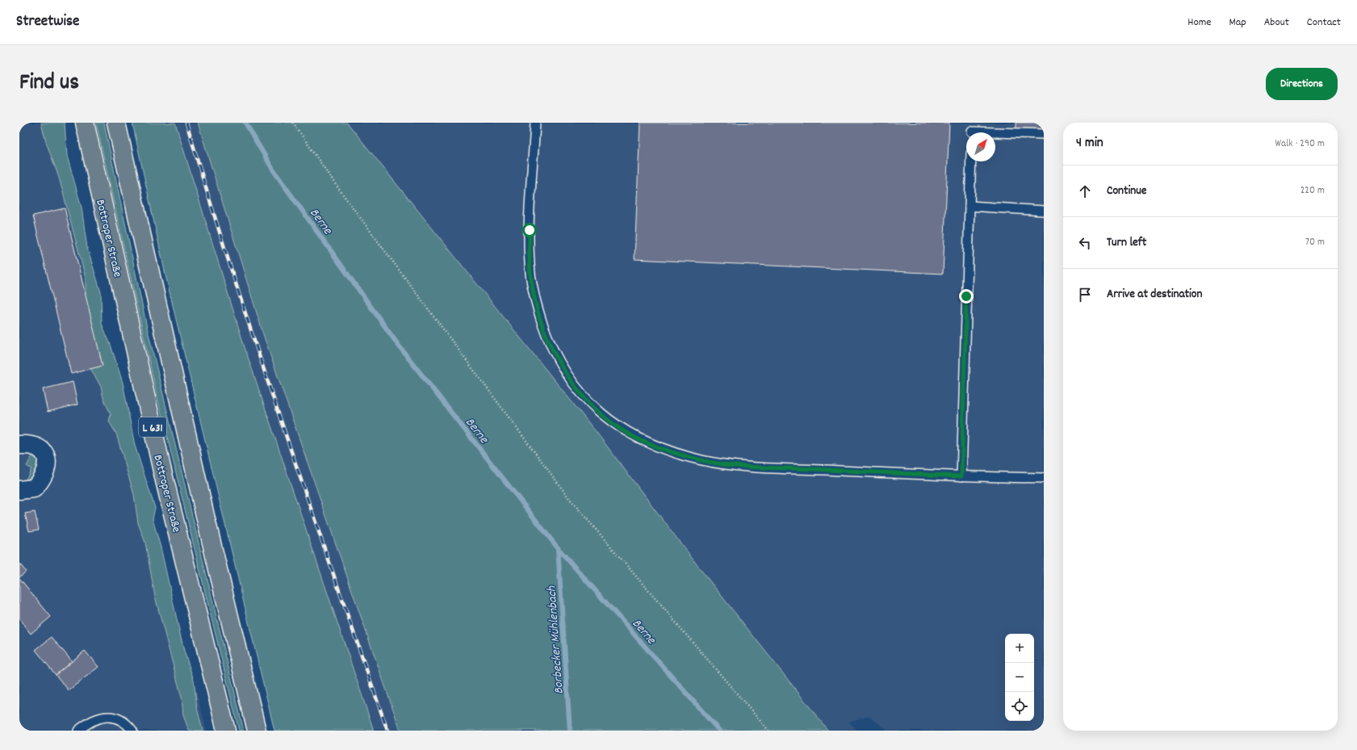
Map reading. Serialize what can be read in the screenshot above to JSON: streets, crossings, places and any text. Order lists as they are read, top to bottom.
{
  "streets": {
    "main road": ["Bottroper Straße", "L 631"]
  },
  "water": ["Berne", "Borbecker Mühlenbach"],
  "north": "top right",
  "page": {
    "header": "Streetwise",
    "nav": [
      "Home",
      "Map",
      "About",
      "Contact"
    ],
    "title": "Find us",
    "buttons": "Directions",
    "heading": ["4 min", "Walk · 290 m"],
    "list": [
      ["Continue", "220 m"],
      ["Turn left", "70 m"],
      "Arrive at destination"
    ],
    "map_buttons": ["+", "−"]
  }
}
